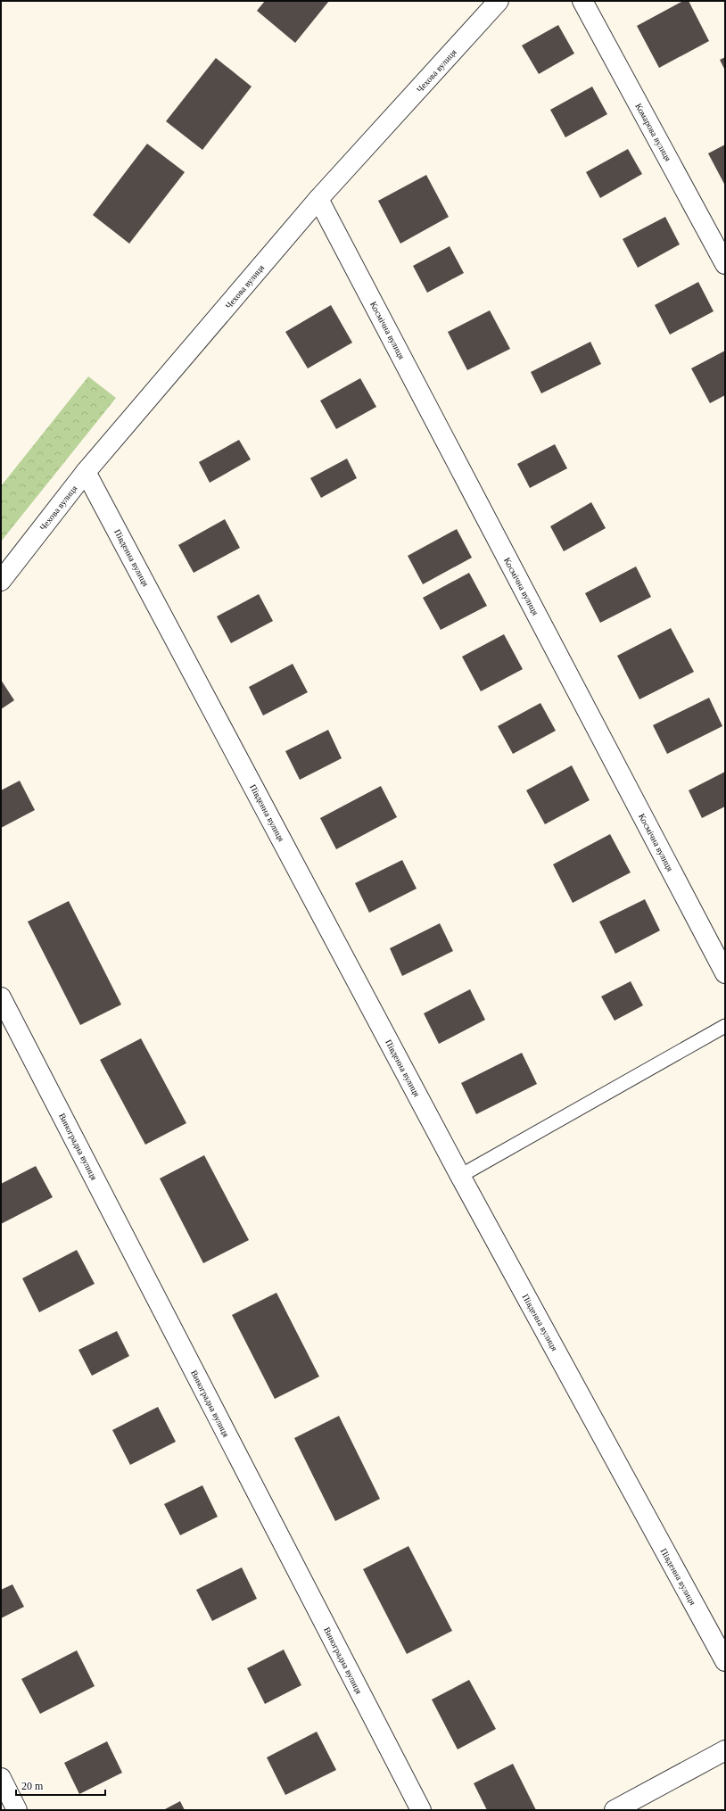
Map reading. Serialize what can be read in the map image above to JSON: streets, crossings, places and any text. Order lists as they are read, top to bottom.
{
  "streets": {
    "street": [
      "Чехова вулиця",
      "Комарова вулиця",
      "Космічна вулиця",
      "Південна вулиця",
      "Виноградна вулиця"
    ]
  },
  "crossings": [
    ["Чехова вулиця", "Космічна вулиця"],
    ["Чехова вулиця", "Південна вулиця"]
  ],
  "scale_bar": "20 m"
}
